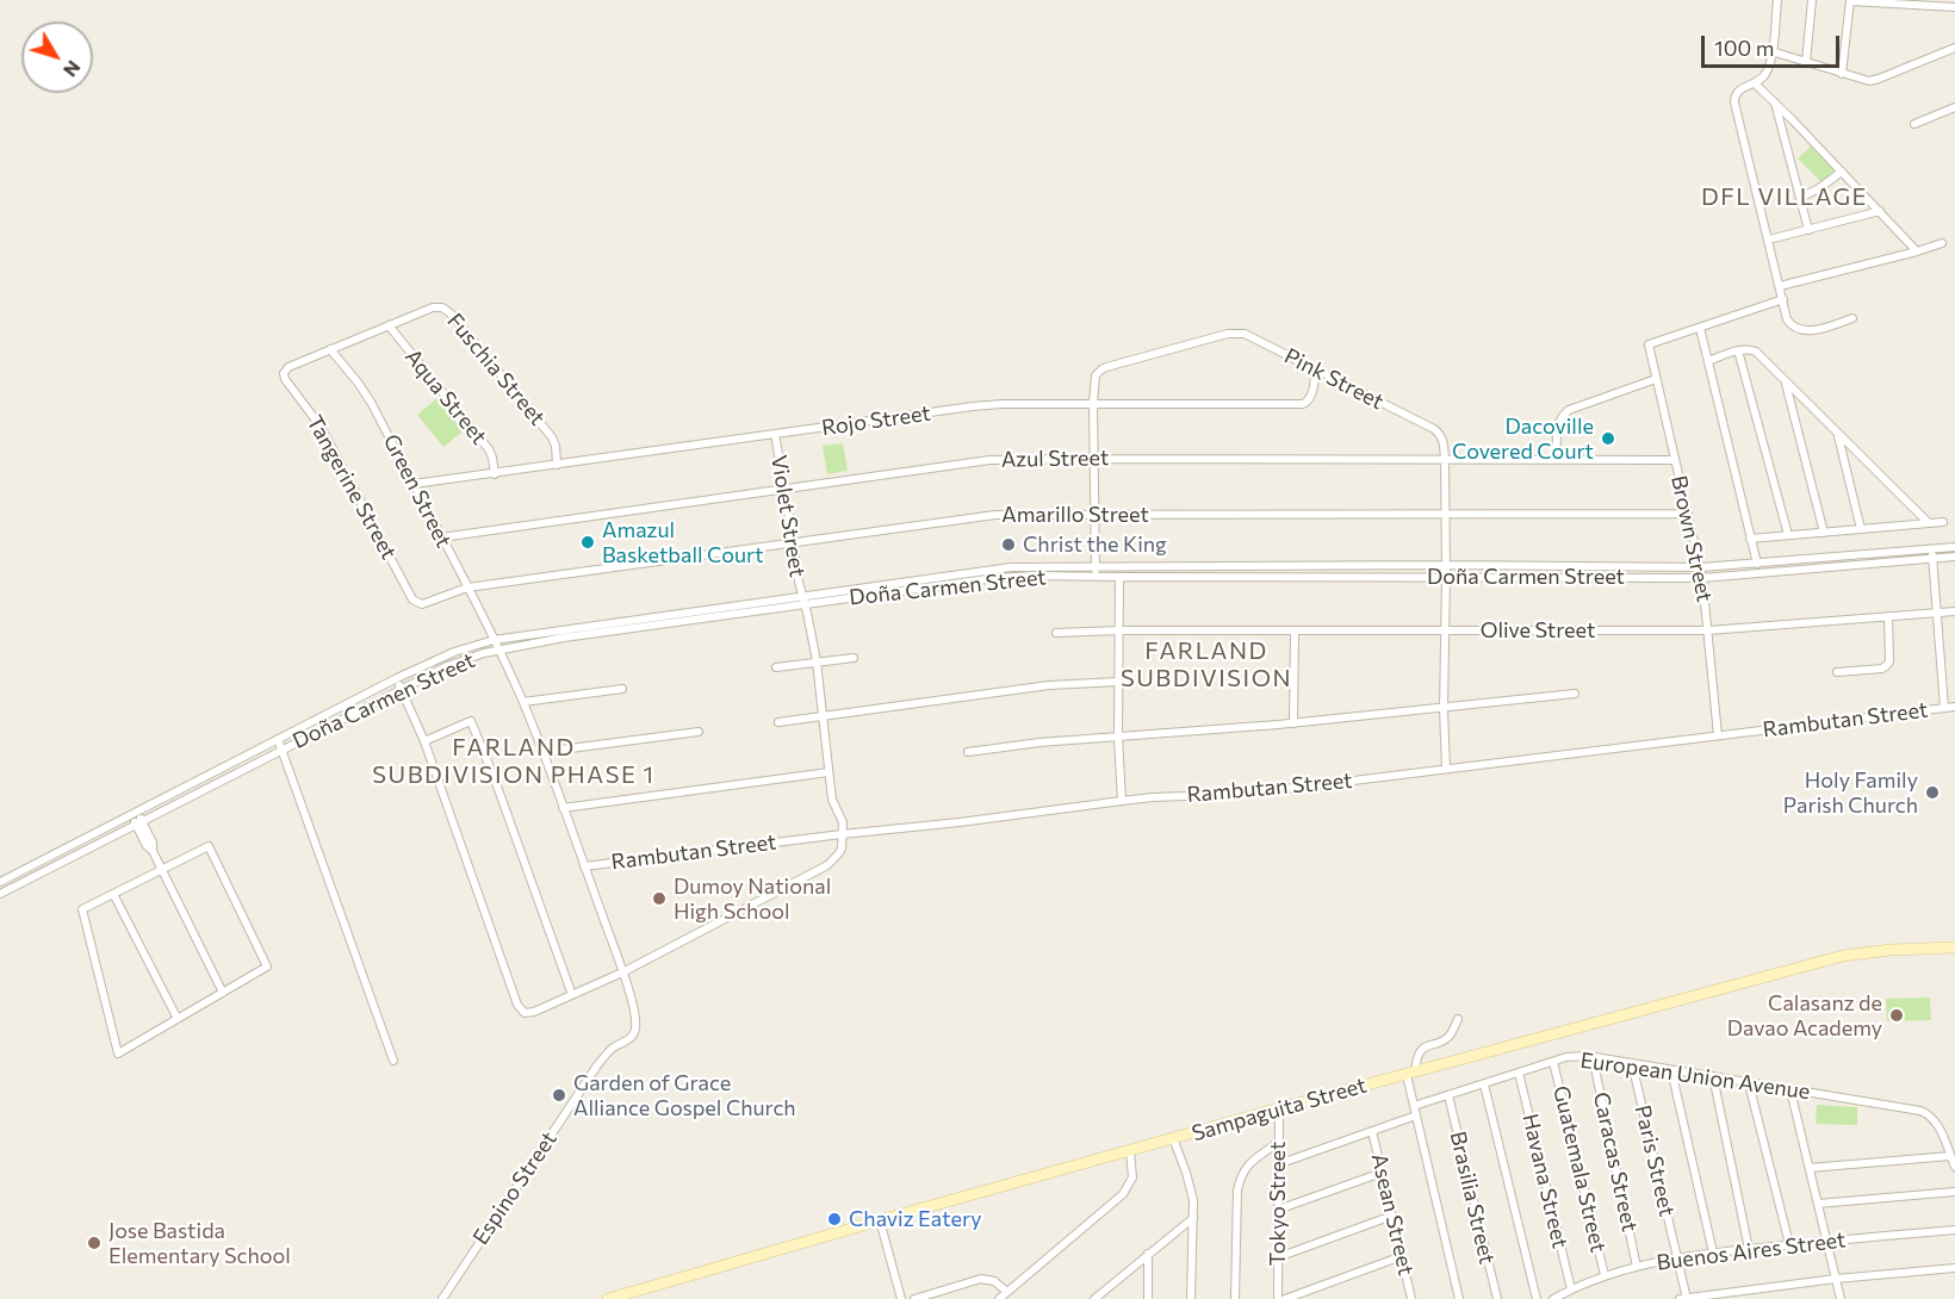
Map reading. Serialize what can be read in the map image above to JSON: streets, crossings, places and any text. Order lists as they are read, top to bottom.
{
  "streets": {
    "street": [
      "Fuschia Street",
      "Pink Street",
      "Aqua Street",
      "Rojo Street",
      "Azul Street",
      "Tangerine Street",
      "Green Street",
      "Amarillo Street",
      "Violet Street",
      "Brown Street",
      "Doña Carmen Street",
      "Olive Street",
      "Rambutan Street",
      "European Union Avenue",
      "Sampaguita Street",
      "Paris Street",
      "Caracas Street",
      "Guatemala Street",
      "Havana Street",
      "Espino Street",
      "Brasilia Street",
      "Tokyo Street",
      "Asean Street",
      "Buenos Aires Street"
    ]
  },
  "crossings": [
    ["Fuschia Street", "Aqua Street"],
    ["Fuschia Street", "Rojo Street"],
    ["Fuschia Street", "Tangerine Street"],
    ["Fuschia Street", "Green Street"],
    ["Pink Street", "Rojo Street"],
    ["Pink Street", "Azul Street"],
    ["Pink Street", "Amarillo Street"],
    ["Pink Street", "Doña Carmen Street"],
    ["Pink Street", "Olive Street"],
    ["Pink Street", "Rambutan Street"],
    ["Aqua Street", "Rojo Street"],
    ["Rojo Street", "Green Street"],
    ["Rojo Street", "Violet Street"],
    ["Azul Street", "Green Street"],
    ["Azul Street", "Violet Street"],
    ["Azul Street", "Brown Street"],
    ["Tangerine Street", "Green Street"],
    ["Tangerine Street", "Amarillo Street"],
    ["Green Street", "Amarillo Street"],
    ["Green Street", "Doña Carmen Street"],
    ["Green Street", "Rambutan Street"],
    ["Green Street", "Espino Street"],
    ["Amarillo Street", "Violet Street"],
    ["Amarillo Street", "Brown Street"],
    ["Violet Street", "Doña Carmen Street"],
    ["Violet Street", "Rambutan Street"],
    ["Brown Street", "Doña Carmen Street"],
    ["Brown Street", "Olive Street"],
    ["Brown Street", "Rambutan Street"],
    ["European Union Avenue", "Paris Street"],
    ["European Union Avenue", "Caracas Street"],
    ["European Union Avenue", "Guatemala Street"],
    ["European Union Avenue", "Havana Street"],
    ["European Union Avenue", "Brasilia Street"],
    ["Sampaguita Street", "Tokyo Street"],
    ["Paris Street", "Buenos Aires Street"],
    ["Caracas Street", "Buenos Aires Street"],
    ["Guatemala Street", "Buenos Aires Street"],
    ["Havana Street", "Buenos Aires Street"]
  ],
  "districts": ["DFL VILLAGE", "FARLAND SUBDIVISION", "FARLAND SUBDIVISION PHASE 1"],
  "places": [
    "Dacoville Covered Court",
    "Amazul Basketball Court",
    "Christ the King",
    "Holy Family Parish Church",
    "Dumoy National High School",
    "Calasanz de Davao Academy",
    "Garden of Grace Alliance Gospel Church",
    "Chaviz Eatery",
    "Jose Bastida Elementary School"
  ],
  "scale_bar": "100 m",
  "north": "bottom right"
}
